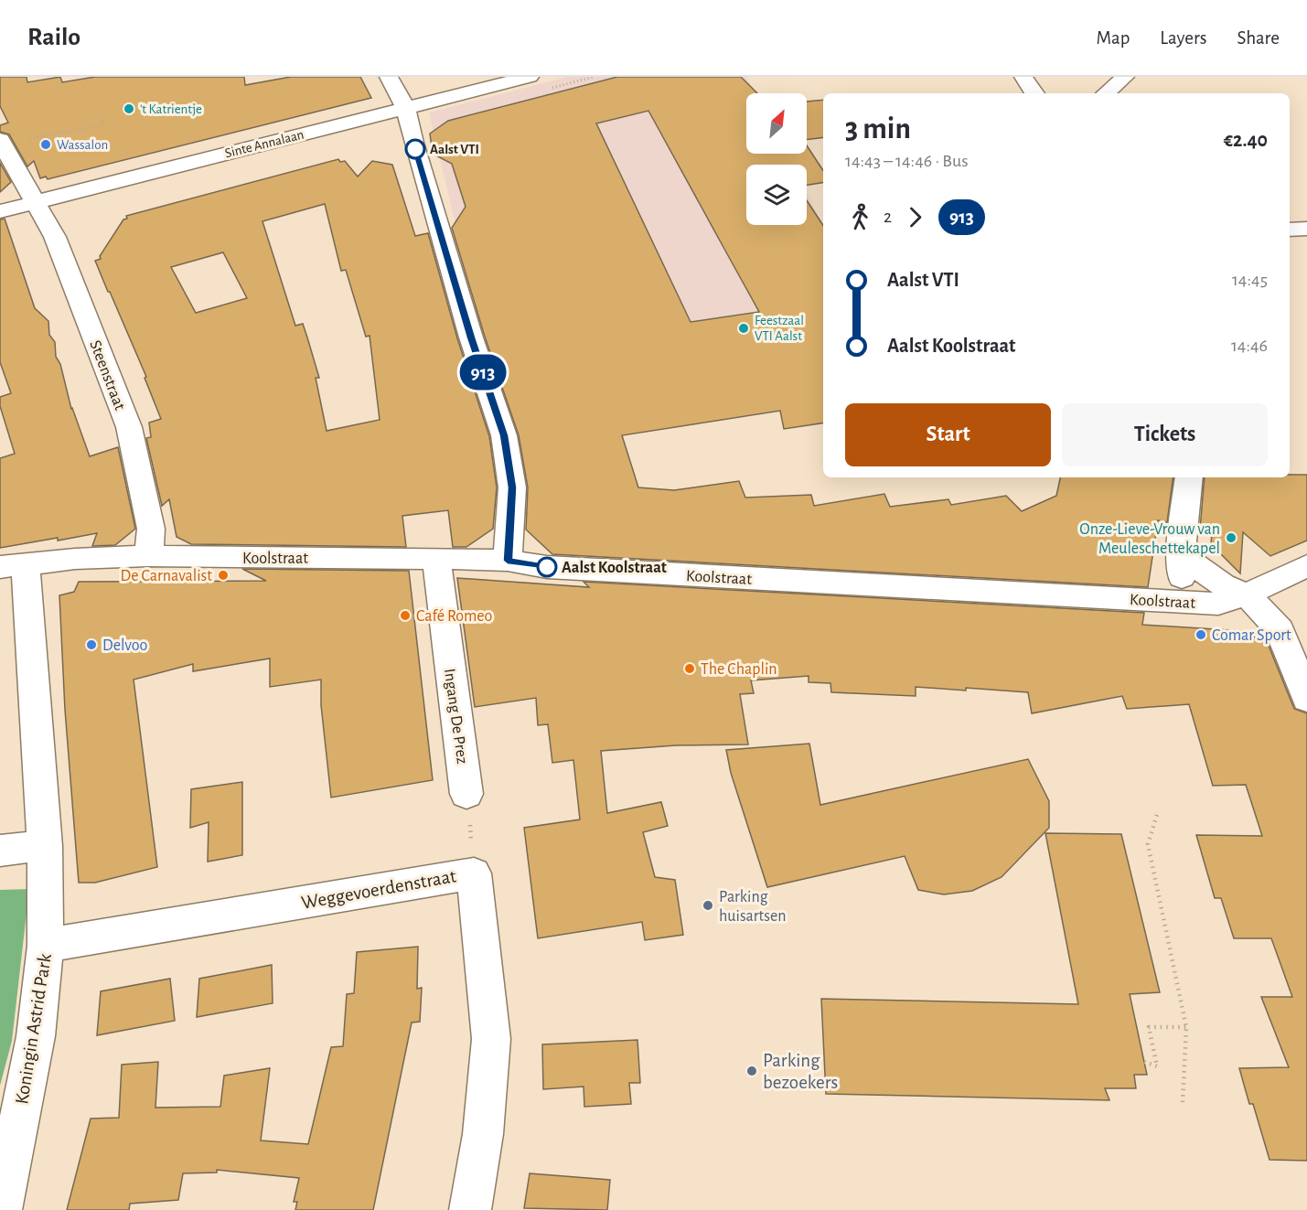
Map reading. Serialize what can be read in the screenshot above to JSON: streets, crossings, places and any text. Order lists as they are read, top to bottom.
{
  "streets": {
    "street": [
      "Sinte Annalaan",
      "Steenstraat",
      "Koolstraat",
      "Ingang De Prez",
      "Weggevoerdenstraat",
      "Koningin Astrid Park"
    ]
  },
  "crossings": [
    ["Sinte Annalaan", "Steenstraat"],
    ["Steenstraat", "Koolstraat"],
    ["Koolstraat", "Ingang De Prez"],
    ["Koolstraat", "Koningin Astrid Park"],
    ["Weggevoerdenstraat", "Koningin Astrid Park"]
  ],
  "places": [
    "'t Katrientje",
    "Wassalon",
    "Aalst VTI",
    "Feestzaal VTI Aalst",
    "Onze-Lieve-Vrouw van Meuleschettekapel",
    "Aalst Koolstraat",
    "De Carnavalist",
    "Café Romeo",
    "Comar Sport",
    "Delvoo",
    "The Chaplin",
    "Parking huisartsen",
    "Parking bezoekers"
  ],
  "lines": ["bus line 913"],
  "north": "top right",
  "page": {
    "header": "Railo",
    "nav": ["Map", "Layers", "Share"],
    "on_map": "913",
    "heading": ["3 min", "14:43 – 14:46 · Bus", "€2.40"],
    "legs": ["2", "913"],
    "list": [
      {
        "name": "Aalst VTI",
        "value": "14:45"
      },
      {
        "name": "Aalst Koolstraat",
        "value": "14:46"
      }
    ],
    "buttons": ["Start", "Tickets"]
  }
}
